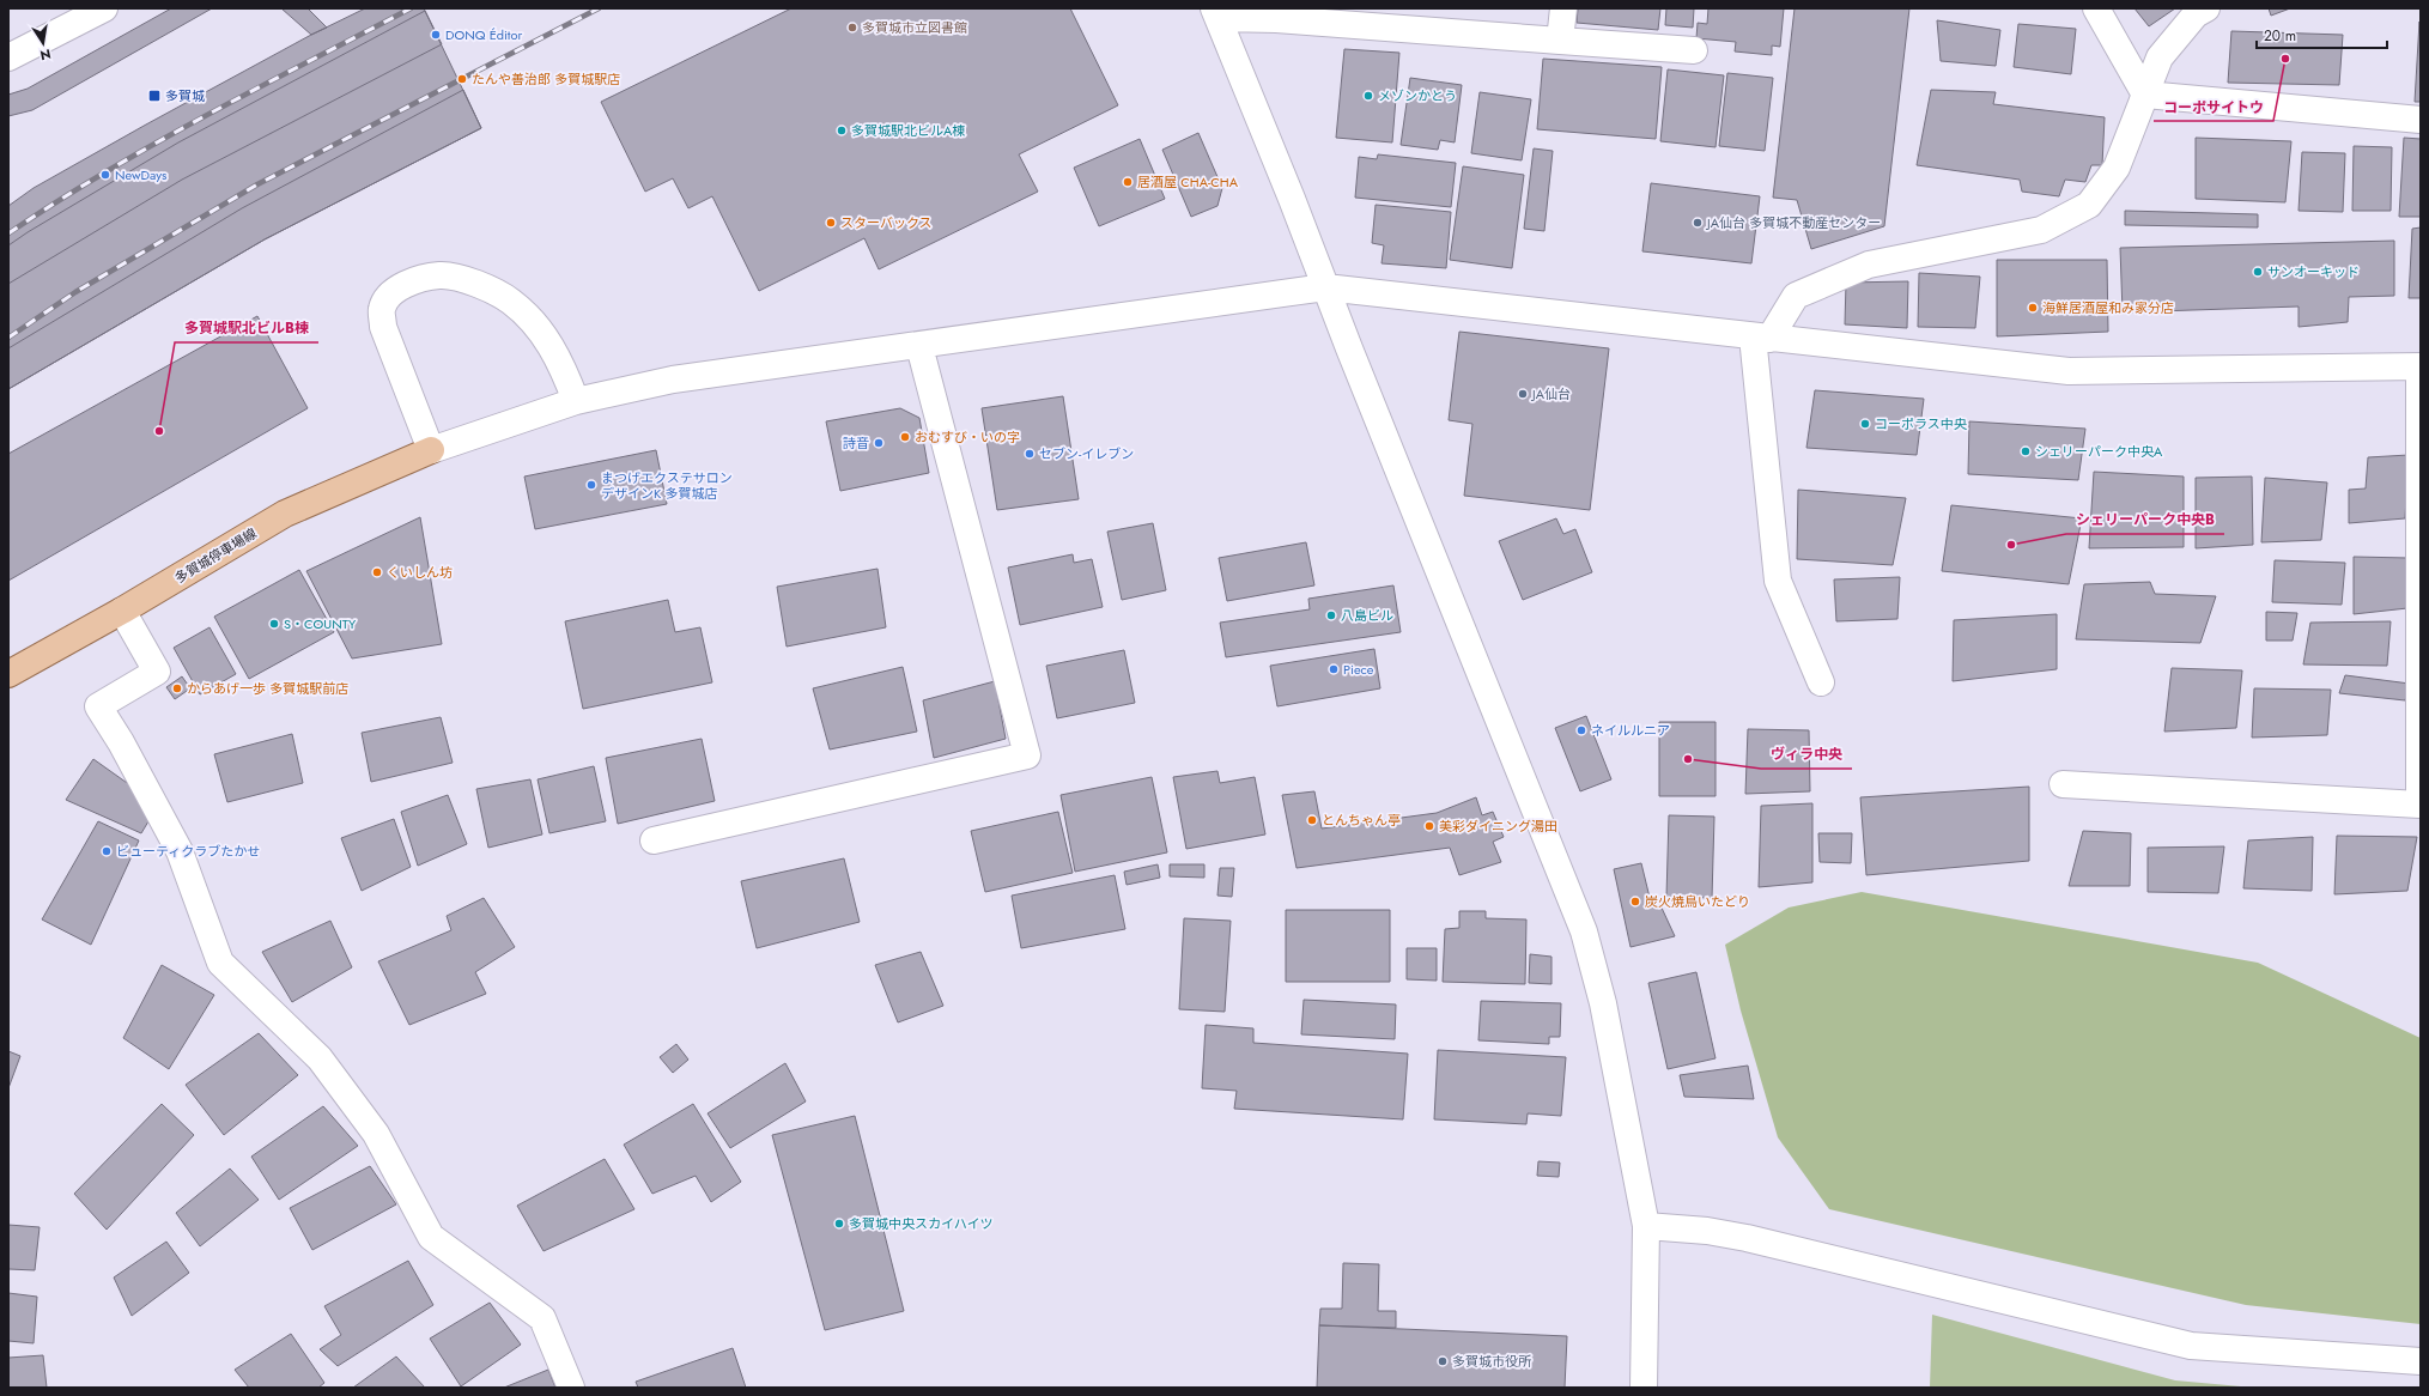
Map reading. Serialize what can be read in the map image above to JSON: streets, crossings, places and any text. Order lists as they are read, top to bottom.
{
  "streets": {
    "main road": ["多賀城停車場線"]
  },
  "places": {
    "other": [
      "多賀城市立図書館",
      "DONQ Éditor",
      "コーポサイトウ",
      "たんや善治郎 多賀城駅店",
      "メゾンかとう",
      "多賀城駅北ビルA棟",
      "NewDays",
      "居酒屋 CHA-CHA",
      "スターバックス",
      "JA仙台 多賀城不動産センター",
      "サンオーキッド",
      "海鮮居酒屋和み家分店",
      "JA仙台",
      "コーポラス中央",
      "多賀城駅北ビルB棟",
      "おむすび・いの字",
      "詩音",
      "シェリーパーク中央A",
      "セブン-イレブン",
      "まつげエクステサロン デザインK 多賀城店",
      "シェリーパーク中央B",
      "くいしん坊",
      "八島ビル",
      "S・COUNTY",
      "Piece",
      "からあげ一歩 多賀城駅前店",
      "ネイルルニア",
      "ヴィラ中央",
      "とんちゃん亭",
      "美彩ダイニング湯田",
      "ビューティクラブたかせ",
      "炭火焼鳥いたどり",
      "多賀城中央スカイハイツ",
      "多賀城市役所"
    ],
    "transit": ["多賀城"]
  },
  "scale_bar": "20 m",
  "north": "bottom"
}
